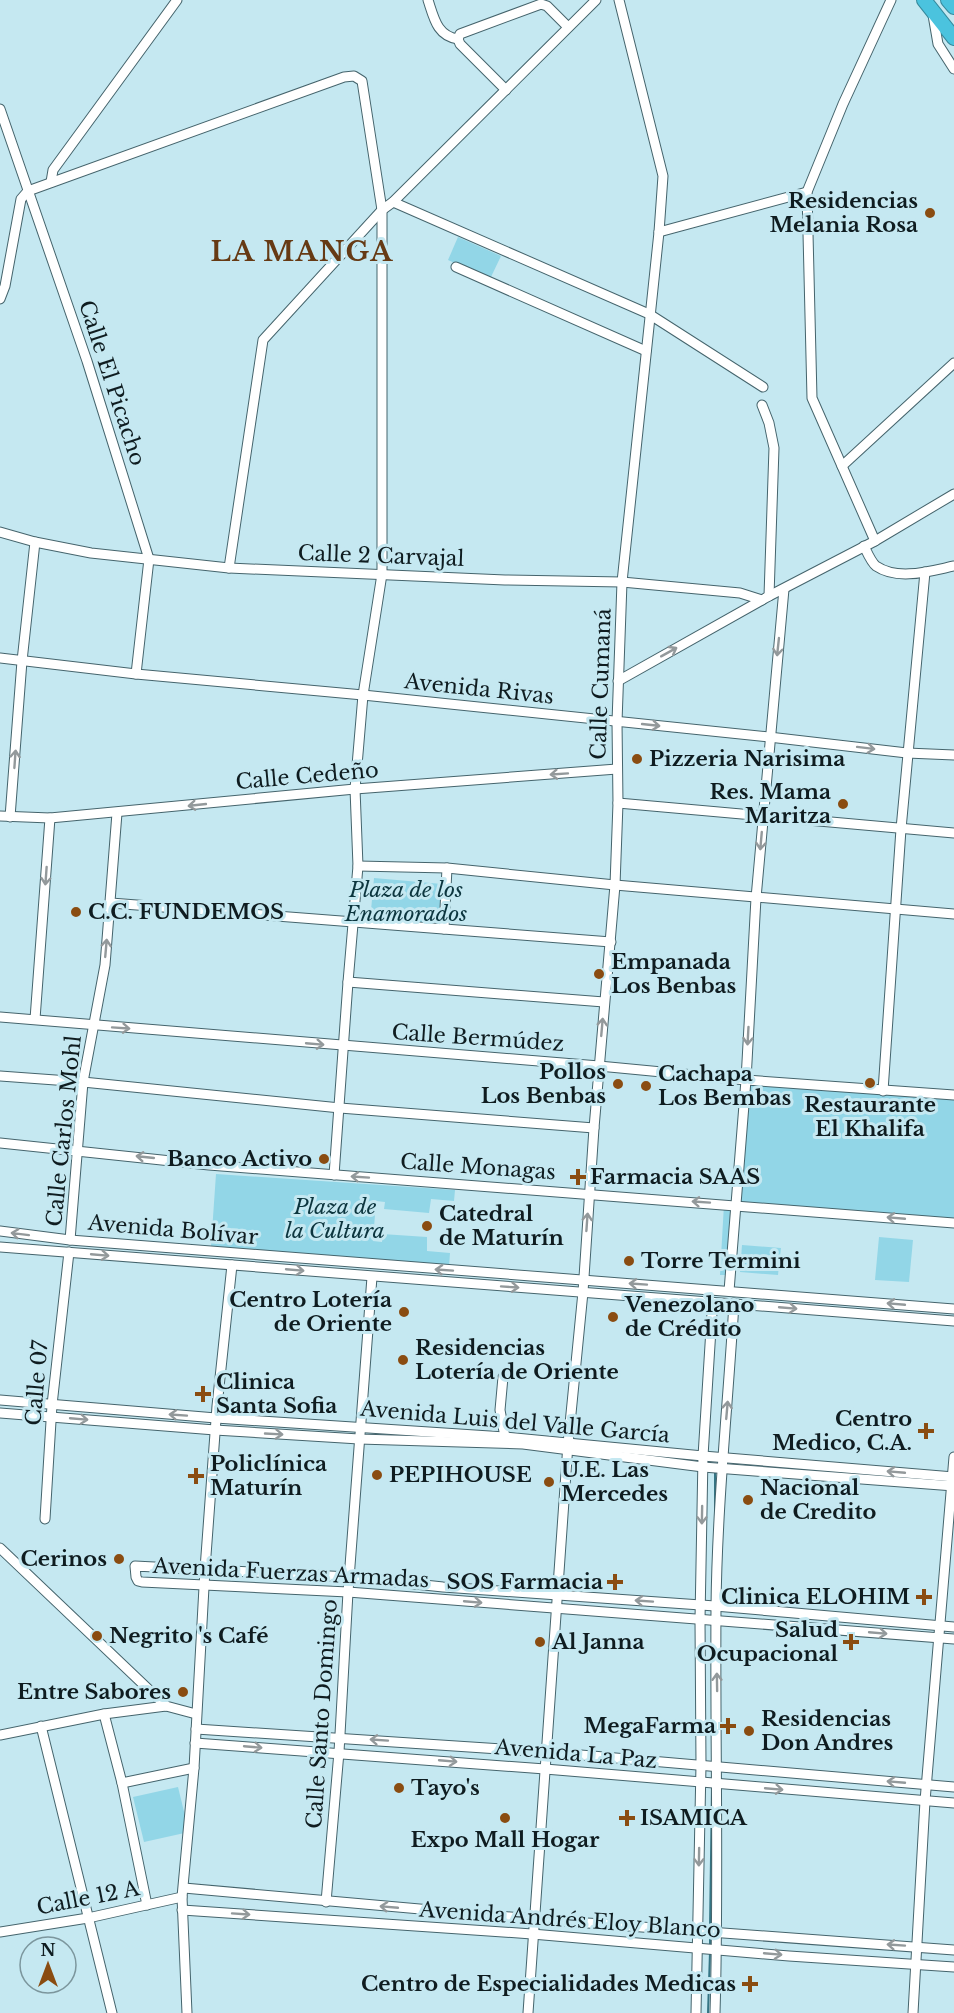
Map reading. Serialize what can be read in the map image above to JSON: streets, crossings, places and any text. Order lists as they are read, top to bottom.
{
  "streets": {
    "street": [
      "Calle El Picacho",
      "Calle 2 Carvajal",
      "Calle Cumaná",
      "Avenida Rivas",
      "Calle Cedeño",
      "Calle Bermúdez",
      "Calle Carlos Mohl",
      "Calle Monagas",
      "Avenida Bolívar",
      "Calle 07",
      "Avenida Luis del Valle García",
      "Avenida Fuerzas Armadas",
      "Calle Santo Domingo",
      "Avenida La Paz",
      "Calle 12 A",
      "Avenida Andrés Eloy Blanco"
    ]
  },
  "crossings": [
    ["Calle El Picacho", "Calle 2 Carvajal"],
    ["Calle El Picacho", "Avenida Rivas"],
    ["Calle 2 Carvajal", "Calle Cumaná"],
    ["Calle Cumaná", "Avenida Rivas"],
    ["Calle Cumaná", "Calle Cedeño"],
    ["Calle Cumaná", "Calle Bermúdez"],
    ["Calle Cumaná", "Calle Monagas"],
    ["Calle Cumaná", "Avenida Bolívar"],
    ["Calle Cumaná", "Avenida Luis del Valle García"],
    ["Calle Cumaná", "Avenida Fuerzas Armadas"],
    ["Calle Cumaná", "Avenida La Paz"],
    ["Calle Cumaná", "Avenida Andrés Eloy Blanco"],
    ["Calle Cedeño", "Calle Carlos Mohl"],
    ["Calle Bermúdez", "Calle Carlos Mohl"],
    ["Calle Carlos Mohl", "Calle Monagas"],
    ["Calle Carlos Mohl", "Avenida Bolívar"],
    ["Avenida Bolívar", "Calle 07"],
    ["Avenida Bolívar", "Calle Santo Domingo"],
    ["Calle 07", "Avenida Luis del Valle García"],
    ["Avenida Luis del Valle García", "Calle Santo Domingo"],
    ["Avenida Fuerzas Armadas", "Calle Santo Domingo"],
    ["Calle Santo Domingo", "Avenida La Paz"],
    ["Calle Santo Domingo", "Avenida Andrés Eloy Blanco"],
    ["Calle 12 A", "Avenida Andrés Eloy Blanco"]
  ],
  "one_way": ["Calle Cedeño"],
  "districts": ["LA MANGA"],
  "parks": ["Plaza de los Enamorados", "Plaza de la Cultura"],
  "places": {
    "other": [
      "Residencias Melania Rosa",
      "Pizzeria Narisima",
      "Res. Mama Maritza",
      "C.C. FUNDEMOS",
      "Empanada Los Benbas",
      "Restaurante El Khalifa",
      "Pollos Los Benbas",
      "Cachapa Los Bembas",
      "Banco Activo",
      "Catedral de Maturín",
      "Torre Termini",
      "Centro Lotería de Oriente",
      "Venezolano de Crédito",
      "Residencias Lotería de Oriente",
      "PEPIHOUSE",
      "U.E. Las Mercedes",
      "Nacional de Credito",
      "Cerinos",
      "Negrito 's Café",
      "Al Janna",
      "Entre Sabores",
      "Residencias Don Andres",
      "Tayo's",
      "Expo Mall Hogar"
    ],
    "health": [
      "Farmacia SAAS",
      "Clinica Santa Sofia",
      "Centro Medico, C.A.",
      "Policlínica Maturín",
      "SOS Farmacia",
      "Clinica ELOHIM",
      "Salud Ocupacional",
      "MegaFarma",
      "ISAMICA",
      "Centro de Especialidades Medicas"
    ]
  },
  "north": "top"
}
